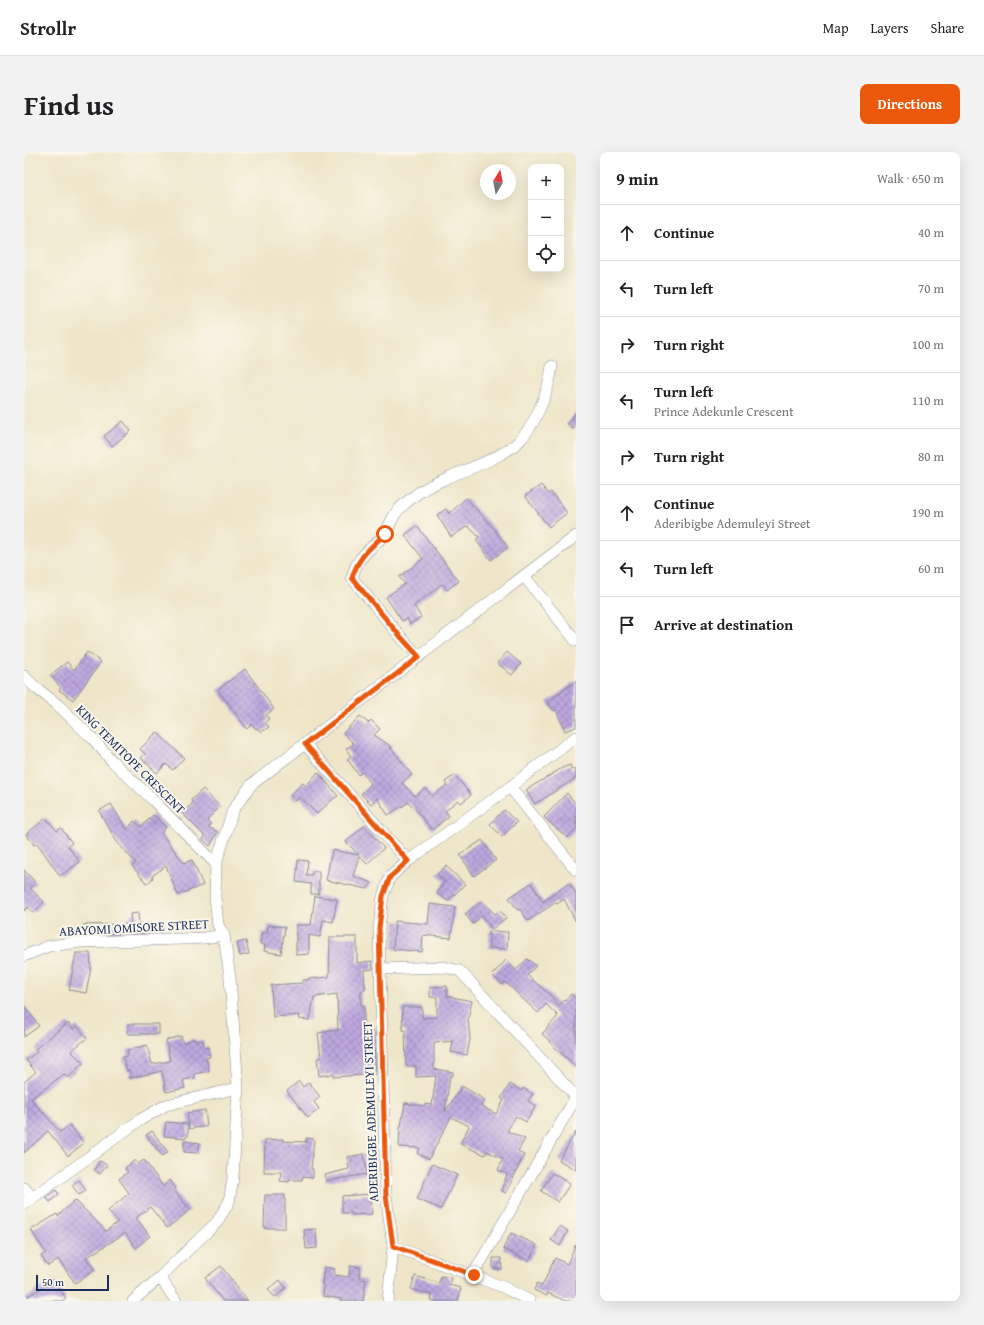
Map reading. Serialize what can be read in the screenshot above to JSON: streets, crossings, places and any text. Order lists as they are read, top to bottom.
{
  "streets": {
    "street": ["KING TEMITOPE CRESCENT", "ABAYOMI OMISORE STREET", "ADERIBIGBE ADEMULEYI STREET"]
  },
  "scale_bar": "50 m",
  "north": "top",
  "page": {
    "header": "Strollr",
    "nav": ["Map", "Layers", "Share"],
    "title": "Find us",
    "buttons": "Directions",
    "heading": ["9 min", "Walk · 650 m"],
    "map_buttons": ["+", "−"],
    "list": [
      ["Continue", "40 m"],
      ["Turn left", "70 m"],
      ["Turn right", "100 m"],
      ["Turn left", "Prince Adekunle Crescent", "110 m"],
      ["Turn right", "80 m"],
      ["Continue", "Aderibigbe Ademuleyi Street", "190 m"],
      ["Turn left", "60 m"],
      "Arrive at destination"
    ],
    "scale": "50 m"
  }
}
